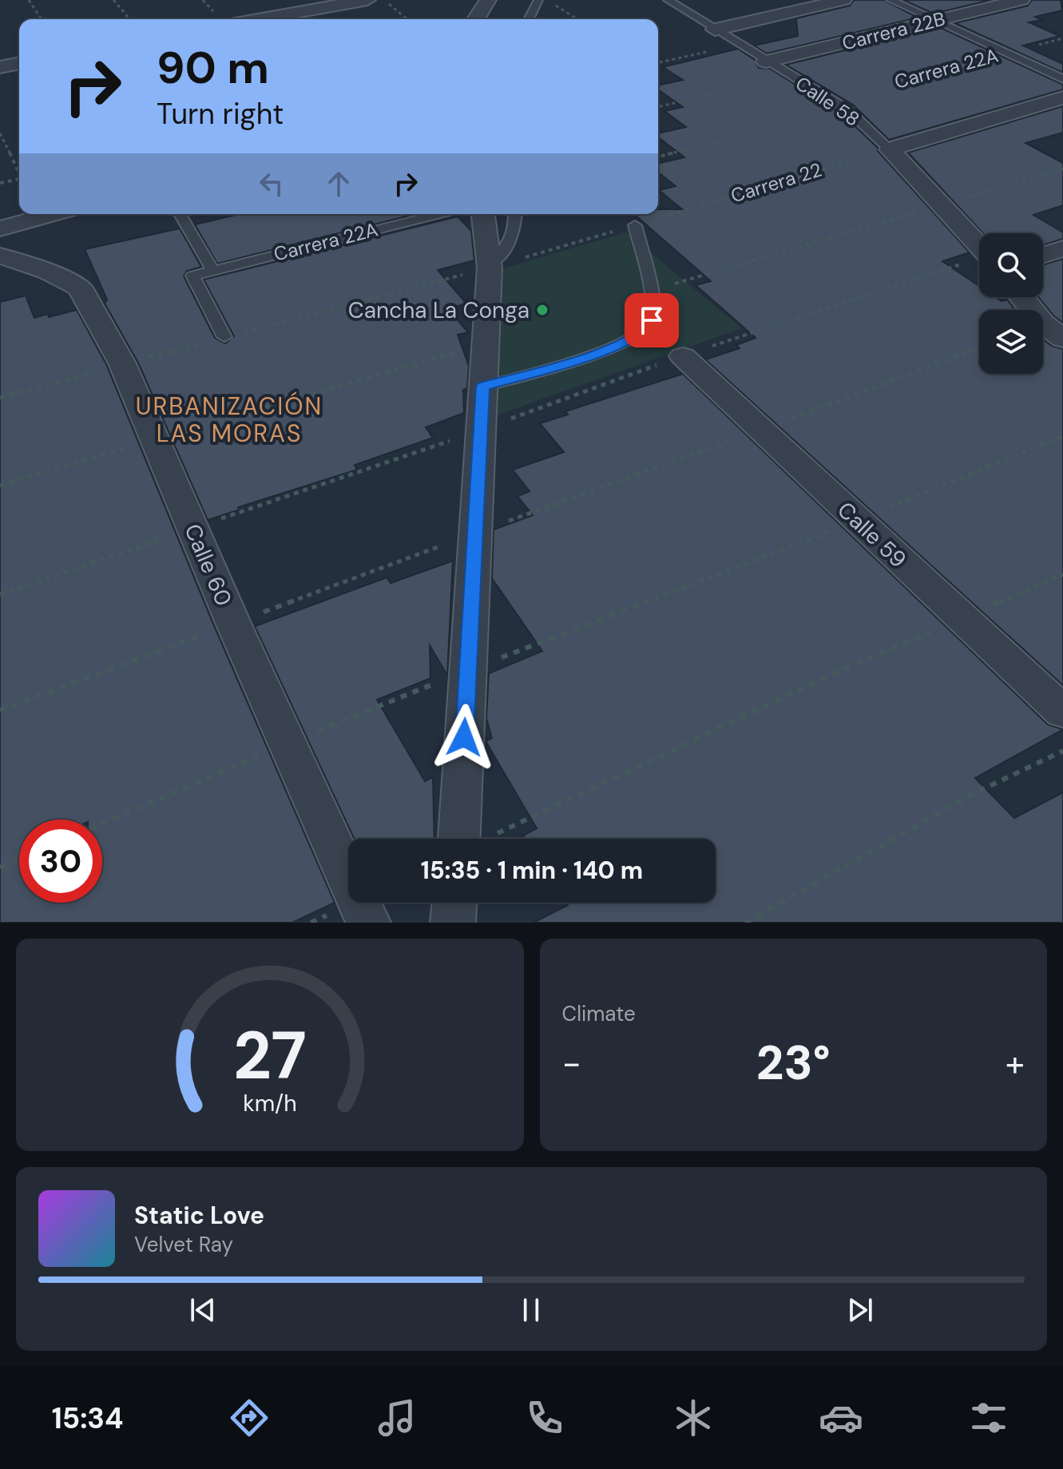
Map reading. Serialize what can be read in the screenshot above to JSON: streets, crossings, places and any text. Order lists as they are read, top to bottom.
{
  "streets": {
    "street": [
      "Carrera 22B",
      "Calle 58",
      "Calle 59",
      "Calle 60"
    ],
    "lane": ["Carrera 22A"],
    "path": ["Carrera 22"]
  },
  "crossings": [
    ["Carrera 22B", "Calle 58"],
    ["Carrera 22A", "Calle 58"],
    ["Calle 58", "Carrera 22"]
  ],
  "districts": ["URBANIZACIÓN LAS MORAS"],
  "places": ["Cancha La Conga"],
  "page": {
    "turn": ["90 m", "Turn right"],
    "limit": "30",
    "trip": "15:35 · 1 min · 140 m",
    "tile": "Climate",
    "heat": ["−", "23°", "+"],
    "song": ["Static Love", "Velvet Ray"],
    "tabs": "15:34",
    "gauge": ["27", "km/h"]
  }
}
